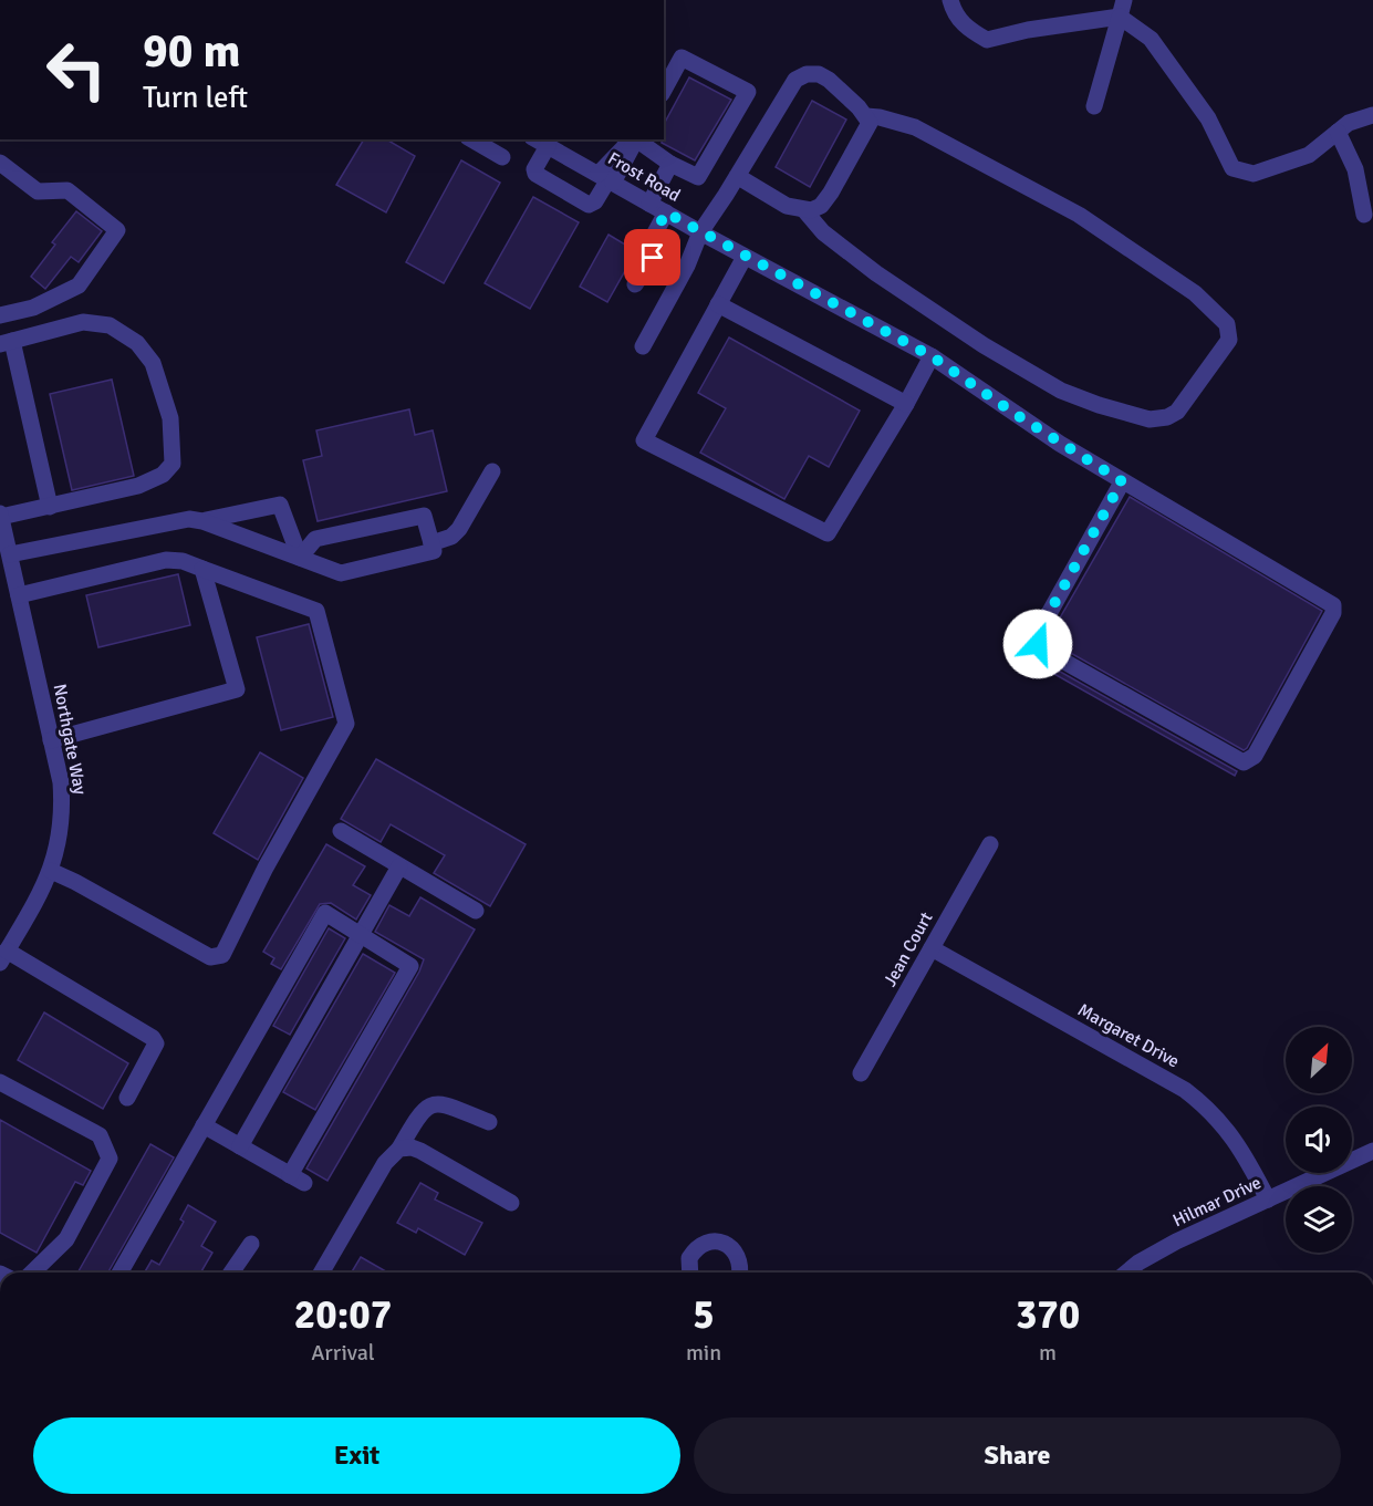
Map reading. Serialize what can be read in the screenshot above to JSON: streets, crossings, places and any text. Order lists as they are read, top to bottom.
{
  "streets": {
    "street": [
      "Frost Road",
      "Northgate Way",
      "Jean Court",
      "Margaret Drive",
      "Hilmar Drive"
    ]
  },
  "crossings": [
    ["Jean Court", "Margaret Drive"],
    ["Margaret Drive", "Hilmar Drive"]
  ],
  "north": "top right",
  "page": {
    "turn": ["90 m", "Turn left"],
    "eta": [
      "20:07",
      "Arrival",
      "5",
      "min",
      "370",
      "m"
    ],
    "buttons": ["Exit", "Share"]
  }
}
